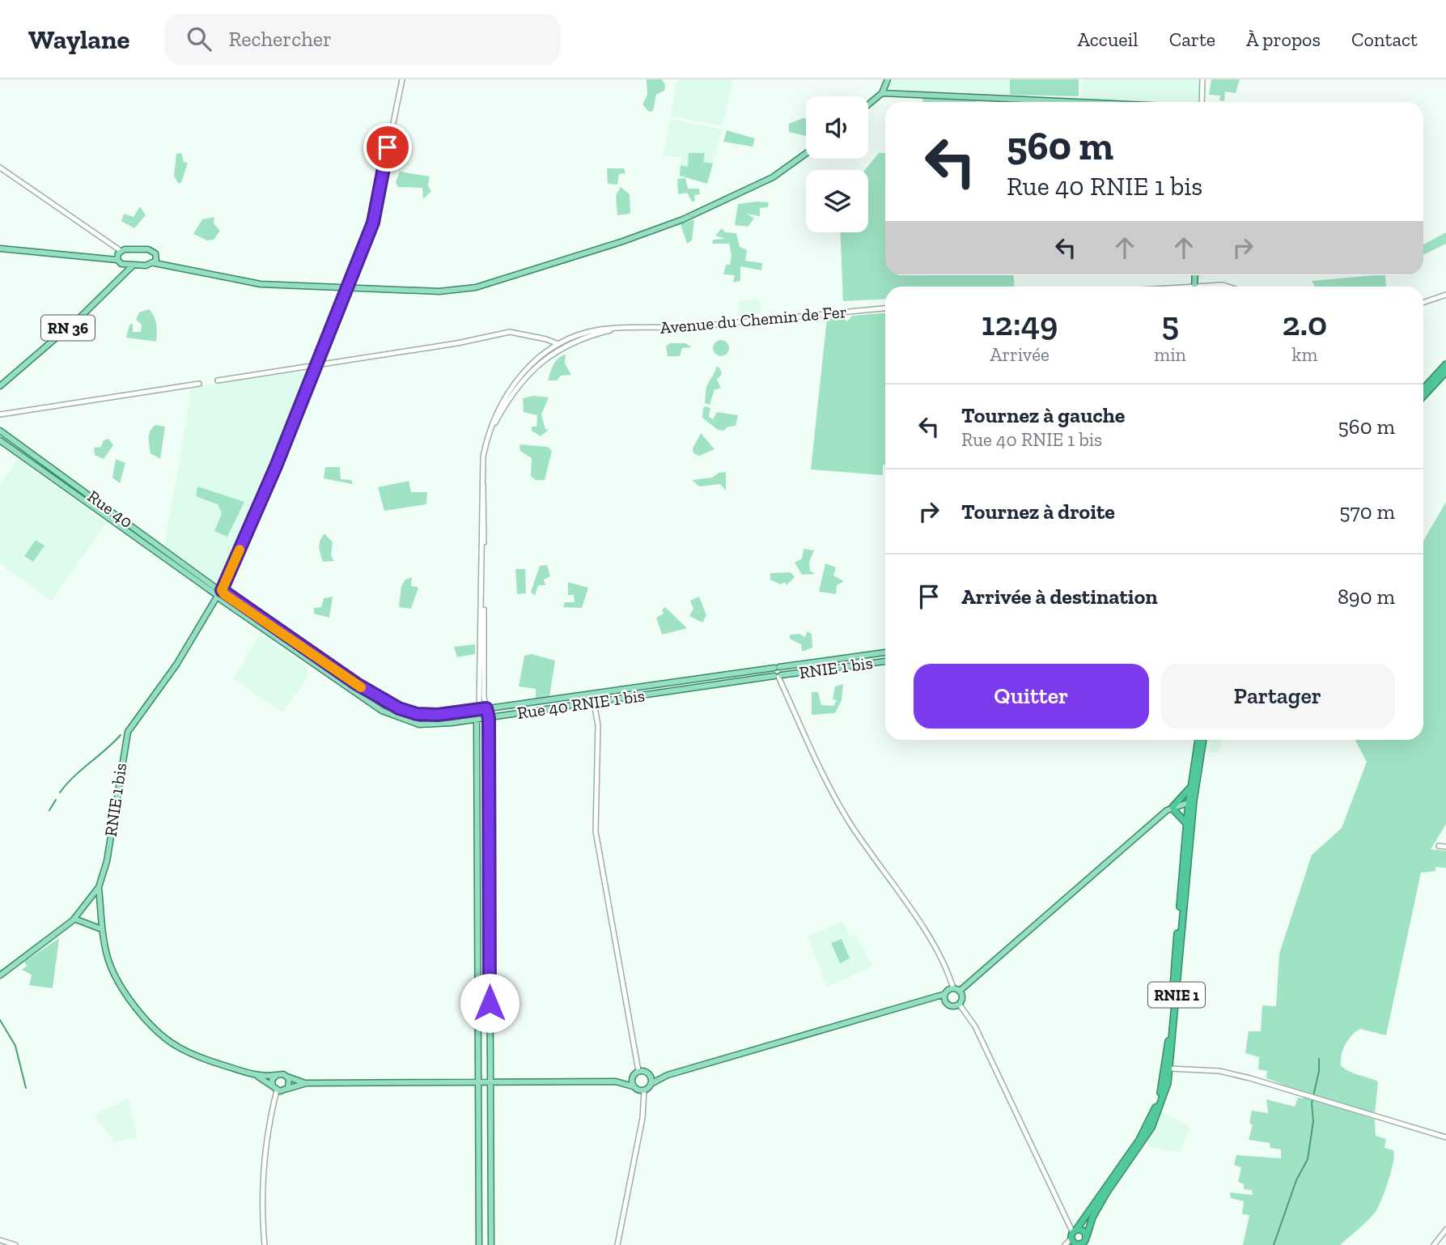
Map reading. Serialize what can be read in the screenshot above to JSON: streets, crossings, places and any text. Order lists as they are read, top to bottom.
{
  "streets": {
    "highway": ["RNIE 1"],
    "main road": [
      "RN 36",
      "Rue 40",
      "RNIE 1 bis",
      "Rue 40 RNIE 1 bis"
    ],
    "street": ["Avenue du Chemin de Fer"]
  },
  "crossings": [
    ["Rue 40", "RNIE 1 bis"],
    ["Rue 40", "Rue 40 RNIE 1 bis"],
    ["RNIE 1 bis", "Rue 40 RNIE 1 bis"]
  ],
  "page": {
    "header": "Waylane",
    "search": "Rechercher",
    "nav": [
      "Accueil",
      "Carte",
      "À propos",
      "Contact"
    ],
    "turn": ["560 m", "Rue 40 RNIE 1 bis"],
    "eta": [
      "12:49",
      "Arrivée",
      "5",
      "min",
      "2.0",
      "km"
    ],
    "list": [
      {
        "name": "Tournez à gauche",
        "note": "Rue 40 RNIE 1 bis",
        "value": "560 m"
      },
      {
        "name": "Tournez à droite",
        "value": "570 m"
      },
      {
        "name": "Arrivée à destination",
        "value": "890 m"
      }
    ],
    "buttons": ["Quitter", "Partager"]
  }
}
